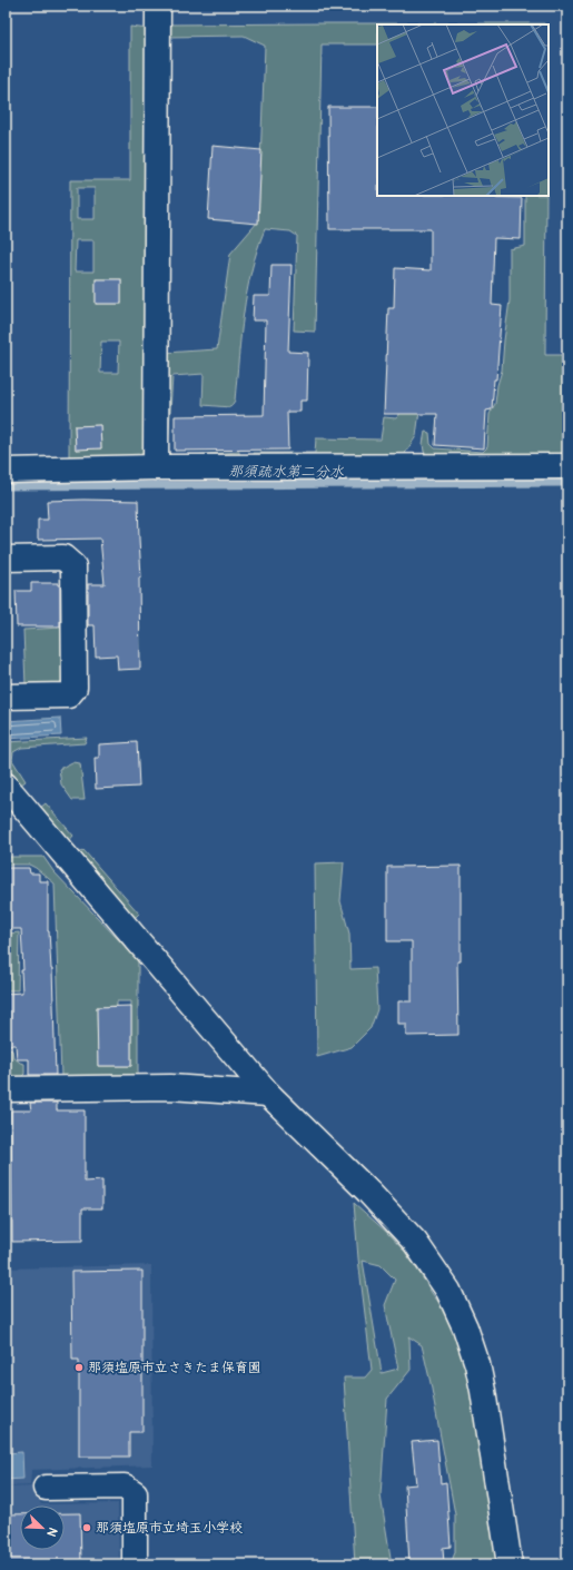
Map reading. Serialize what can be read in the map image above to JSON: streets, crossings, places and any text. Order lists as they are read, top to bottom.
{
  "water": ["那須疏水第二分水"],
  "places": ["那須塩原市立さきたま保育園", "那須塩原市立埼玉小学校"],
  "north": "bottom right"
}
